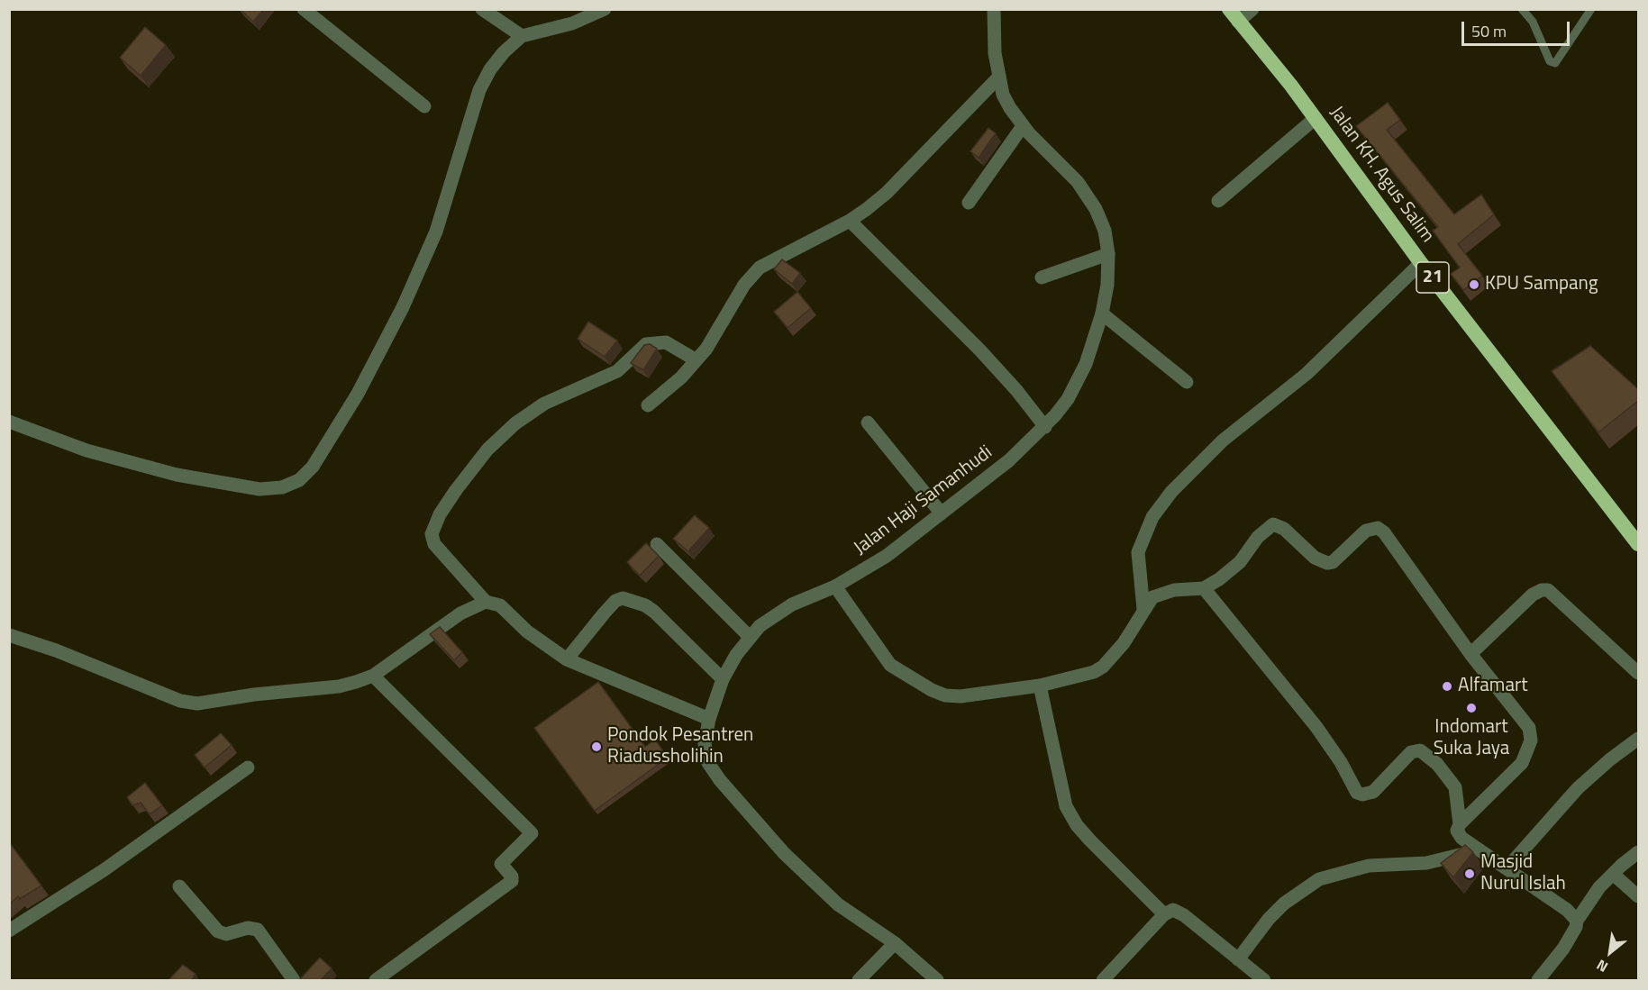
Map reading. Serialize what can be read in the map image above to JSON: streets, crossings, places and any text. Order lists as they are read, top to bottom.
{
  "streets": {
    "highway": ["Jalan KH. Agus Salim", "21"],
    "street": ["Jalan Haji Samanhudi"]
  },
  "places": [
    "KPU Sampang",
    "Alfamart",
    "Indomart Suka Jaya",
    "Pondok Pesantren Riadussholihin",
    "Masjid Nurul Islah"
  ],
  "scale_bar": "50 m",
  "north": "bottom left"
}
